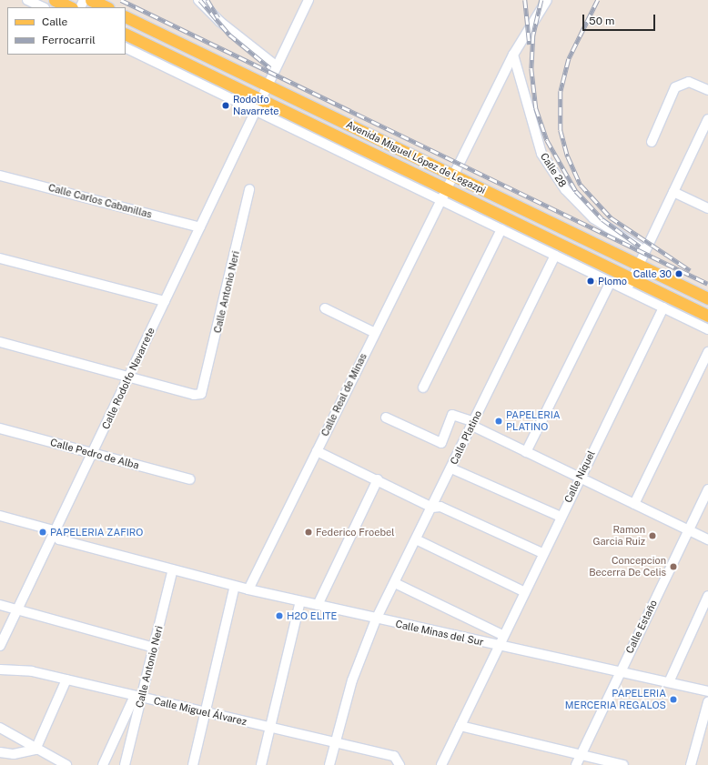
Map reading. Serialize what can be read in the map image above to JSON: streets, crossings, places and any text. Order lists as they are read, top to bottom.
{
  "streets": {
    "main road": ["Avenida Miguel López de Legazpi"],
    "street": [
      "Calle 28",
      "Calle Carlos Cabanillas",
      "Calle Antonio Neri",
      "Calle Rodolfo Navarrete",
      "Calle Real de Minas",
      "Calle Platino",
      "Calle Pedro de Alba",
      "Calle Níquel",
      "Calle Estaño",
      "Calle Minas del Sur",
      "Calle Miguel Álvarez"
    ]
  },
  "crossings": [
    ["Avenida Miguel López de Legazpi", "Calle Rodolfo Navarrete"],
    ["Avenida Miguel López de Legazpi", "Calle Real de Minas"],
    ["Avenida Miguel López de Legazpi", "Calle Platino"],
    ["Avenida Miguel López de Legazpi", "Calle Níquel"],
    ["Calle Carlos Cabanillas", "Calle Rodolfo Navarrete"],
    ["Calle Antonio Neri", "Calle Rodolfo Navarrete"],
    ["Calle Antonio Neri", "Calle Minas del Sur"],
    ["Calle Antonio Neri", "Calle Miguel Álvarez"],
    ["Calle Rodolfo Navarrete", "Calle Pedro de Alba"],
    ["Calle Rodolfo Navarrete", "Calle Minas del Sur"],
    ["Calle Real de Minas", "Calle Minas del Sur"],
    ["Calle Platino", "Calle Minas del Sur"],
    ["Calle Platino", "Calle Miguel Álvarez"],
    ["Calle Níquel", "Calle Minas del Sur"],
    ["Calle Estaño", "Calle Minas del Sur"]
  ],
  "places": [
    "Rodolfo Navarrete",
    "Calle 30",
    "Plomo",
    "PAPELERIA PLATINO",
    "PAPELERIA ZAFIRO",
    "Federico Froebel",
    "Ramon Garcia Ruiz",
    "Concepcion Becerra De Celis",
    "H2O ELITE",
    "PAPELERIA MERCERIA REGALOS"
  ],
  "legend": ["Calle", "Ferrocarril"],
  "scale_bar": "50 m"
}
